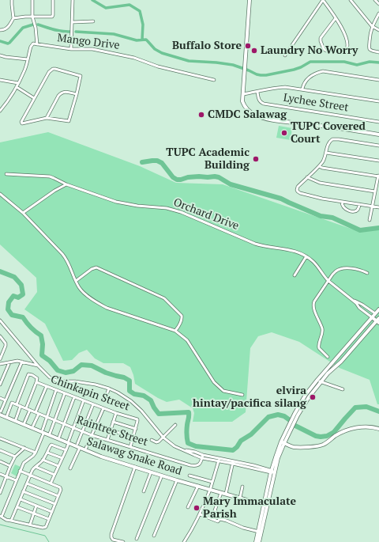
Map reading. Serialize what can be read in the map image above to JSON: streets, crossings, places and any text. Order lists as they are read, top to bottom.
{
  "streets": {
    "main road": ["Orchard Drive", "Salawag Snake Road"],
    "street": [
      "Mango Drive",
      "Lychee Street",
      "Chinkapin Street",
      "Raintree Street"
    ]
  },
  "crossings": [
    ["Chinkapin Street", "Raintree Street"]
  ],
  "places": [
    "Buffalo Store",
    "Laundry No Worry",
    "CMDC Salawag",
    "TUPC Covered Court",
    "TUPC Academic Building",
    "elvira hintay/pacifica silang",
    "Mary Immaculate Parish"
  ]
}
